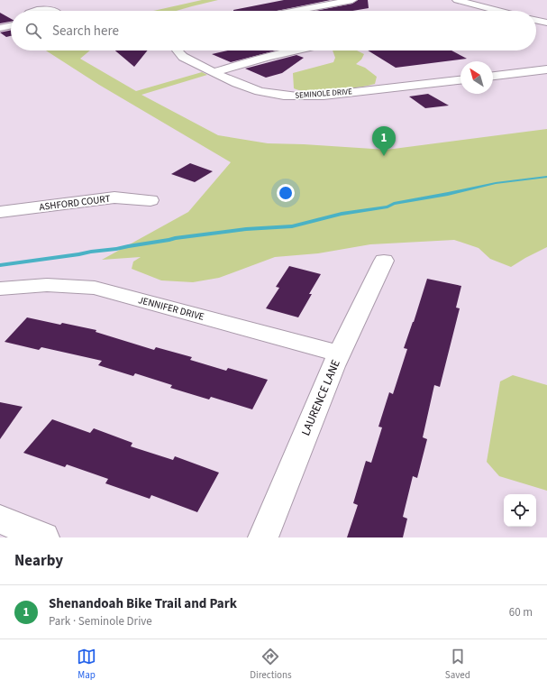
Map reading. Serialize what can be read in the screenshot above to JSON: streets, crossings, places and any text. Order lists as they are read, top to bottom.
{
  "streets": {
    "street": [
      "SEMINOLE DRIVE",
      "ASHFORD COURT",
      "JENNIFER DRIVE",
      "LAURENCE LANE"
    ]
  },
  "crossings": [
    ["JENNIFER DRIVE", "LAURENCE LANE"]
  ],
  "north": "top left",
  "page": {
    "search": "Search here",
    "pins": "1",
    "heading": "Nearby",
    "list": [
      {
        "mark": "1",
        "name": "Shenandoah Bike Trail and Park",
        "note": "Park · Seminole Drive",
        "value": "60 m"
      }
    ],
    "nav": ["Map", "Directions", "Saved"]
  }
}
